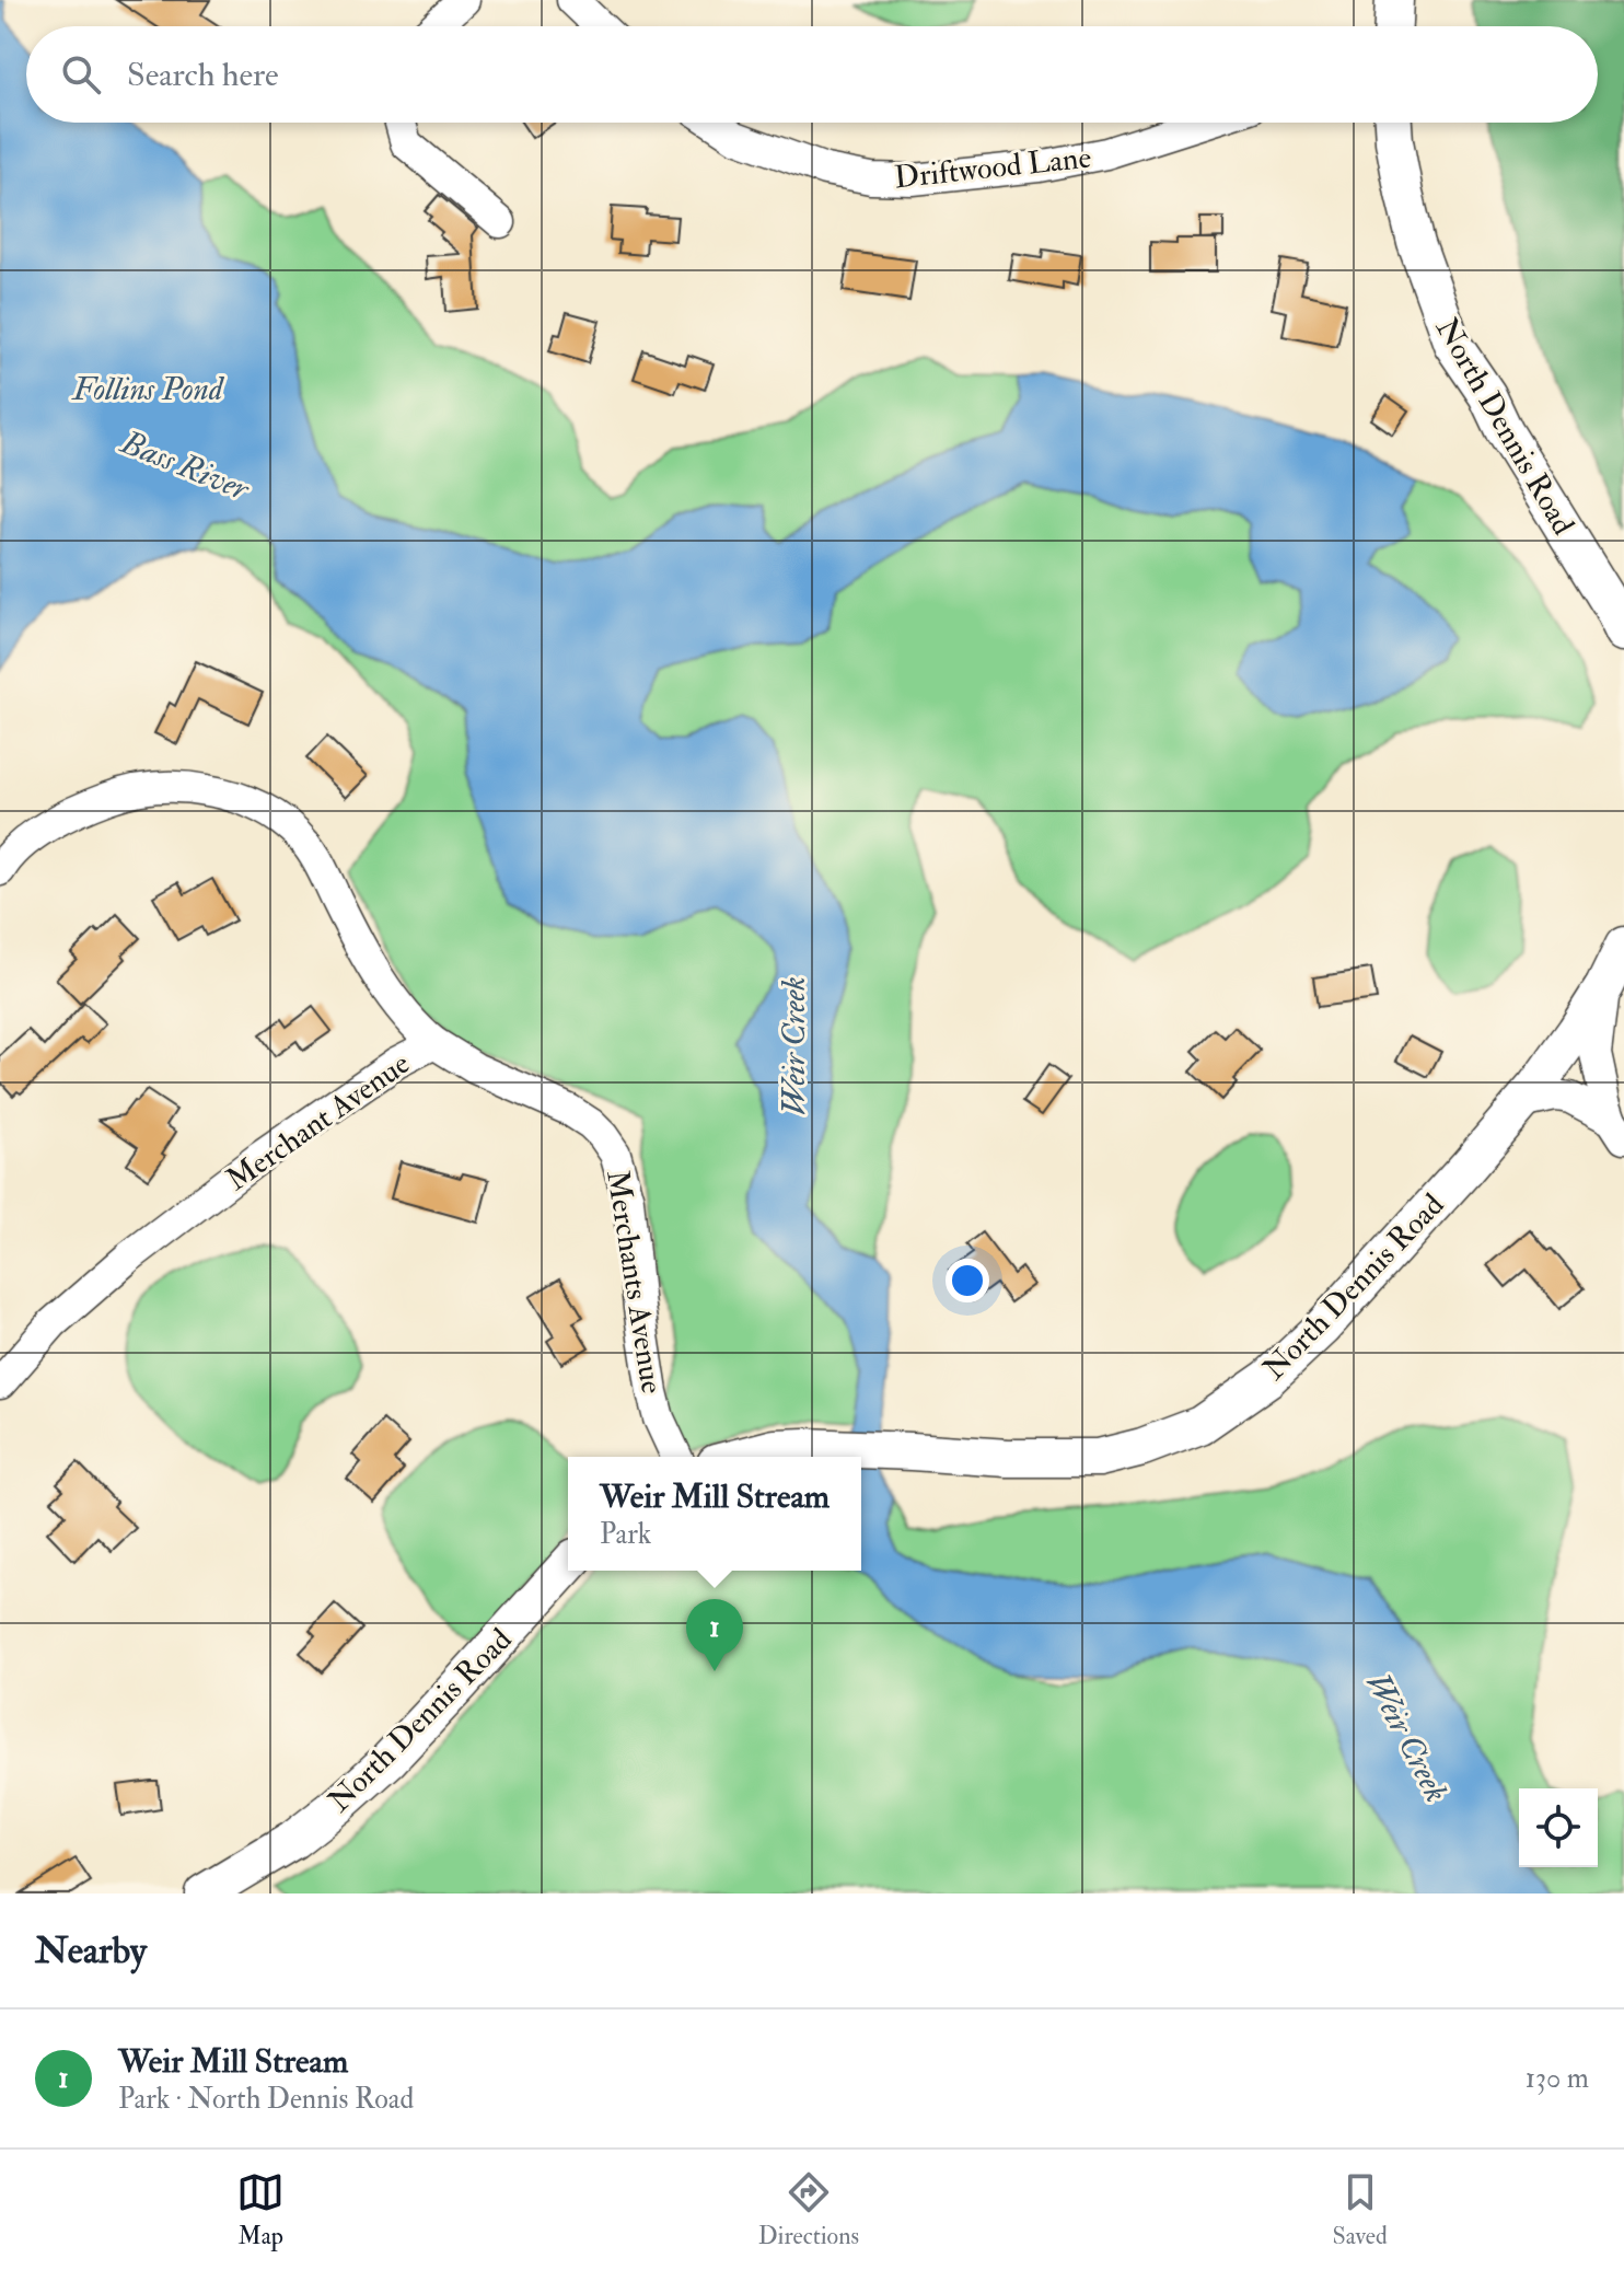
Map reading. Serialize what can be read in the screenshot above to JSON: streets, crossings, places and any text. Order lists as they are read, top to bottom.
{
  "streets": {
    "main road": ["North Dennis Road"],
    "street": ["Driftwood Lane", "Merchant Avenue", "Merchants Avenue"]
  },
  "crossings": [
    ["Merchant Avenue", "Merchants Avenue"]
  ],
  "water": ["Follins Pond", "Bass River", "Weir Creek"],
  "page": {
    "search": "Search here",
    "popup": ["Weir Mill Stream", "Park"],
    "pins": "1",
    "heading": "Nearby",
    "list": [
      {
        "mark": "1",
        "name": "Weir Mill Stream",
        "note": "Park · North Dennis Road",
        "value": "130 m"
      }
    ],
    "nav": ["Map", "Directions", "Saved"]
  }
}
